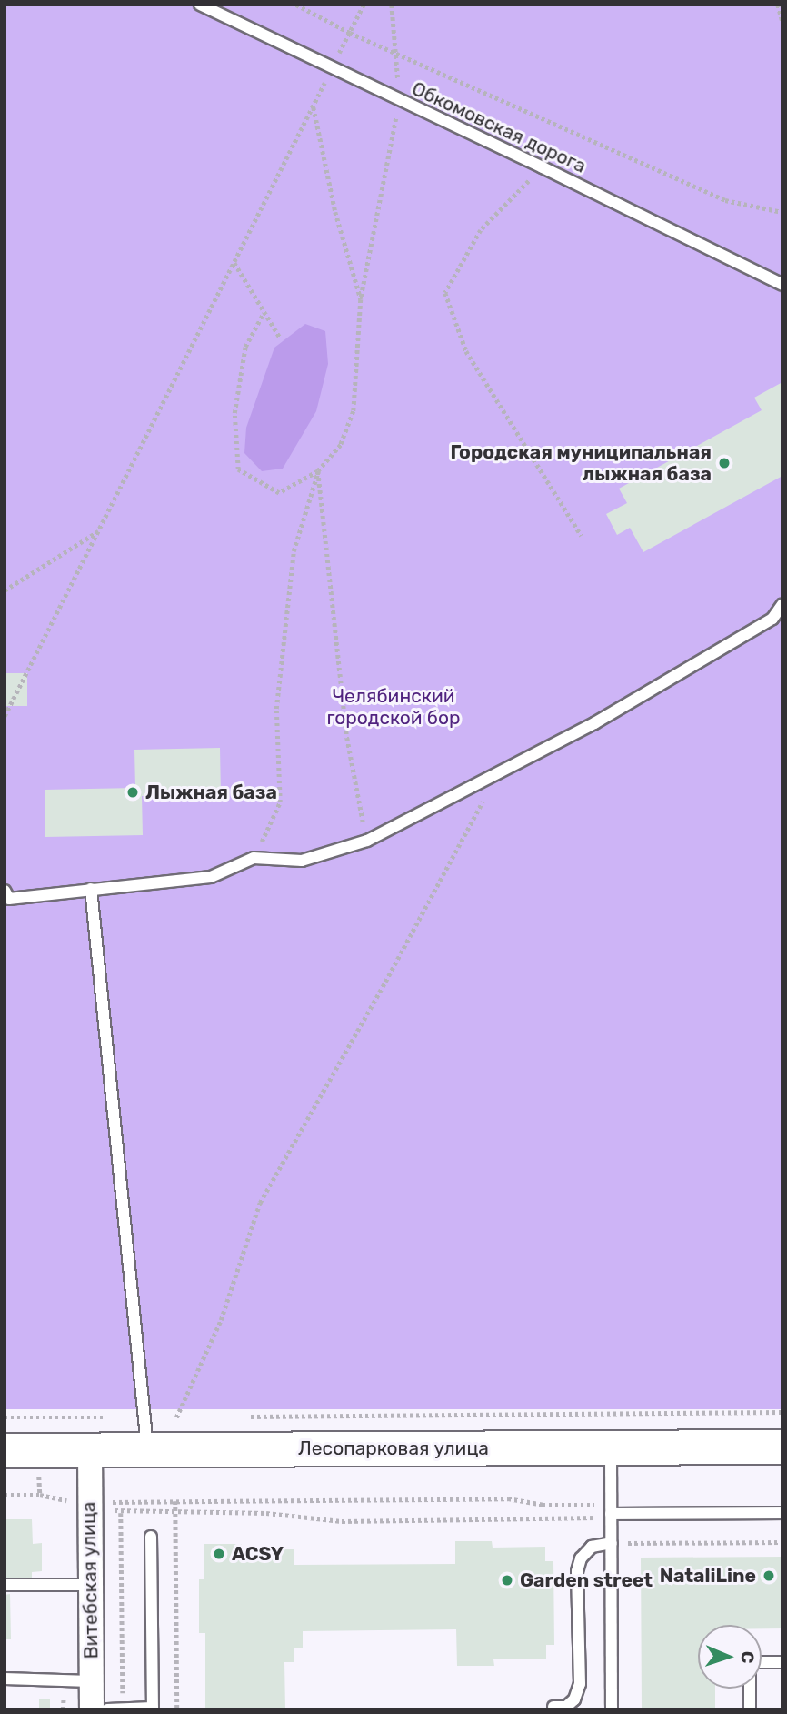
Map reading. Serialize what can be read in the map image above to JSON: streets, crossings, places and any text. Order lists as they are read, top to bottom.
{
  "streets": {
    "main road": ["Лесопарковая улица"],
    "street": ["Витебская улица"],
    "lane": ["Обкомовская дорога"]
  },
  "crossings": [
    ["Лесопарковая улица", "Витебская улица"]
  ],
  "parks": ["Челябинский городской бор"],
  "places": [
    "Городская муниципальная лыжная база",
    "Лыжная база",
    "ACSY",
    "NataliLine",
    "Garden street"
  ],
  "north": "right"
}
